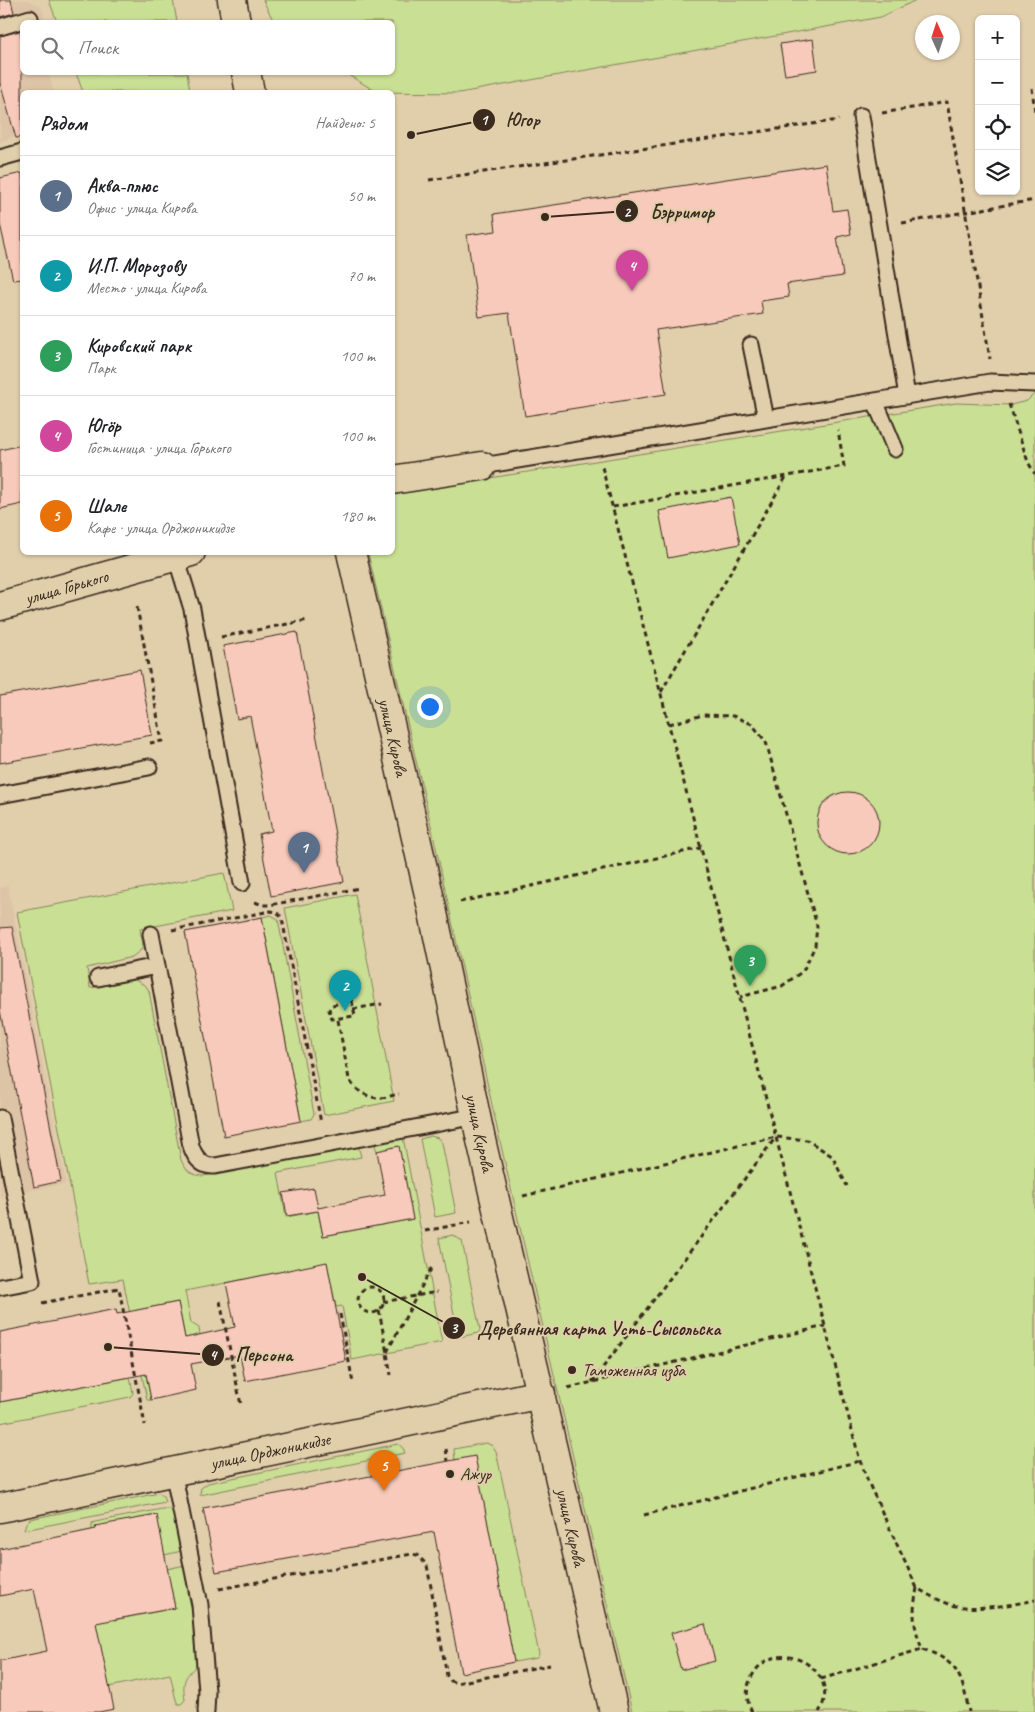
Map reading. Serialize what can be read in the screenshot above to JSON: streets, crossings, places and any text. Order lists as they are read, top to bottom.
{
  "streets": {
    "street": ["улица Горького", "улица Кирова", "улица Орджоникидзе"]
  },
  "crossings": [
    ["улица Кирова", "улица Орджоникидзе"]
  ],
  "places": [
    "Югор",
    "Бэрримор",
    "Деревянная карта Усть-Сысольска",
    "Персона",
    "Таможенная изба",
    "Ажур"
  ],
  "north": "top",
  "page": {
    "map_buttons": ["+", "−"],
    "search": "Поиск",
    "heading": ["Рядом", "Найдено: 5"],
    "list": [
      {
        "mark": "1",
        "name": "Аква-плюс",
        "note": "Офис · улица Кирова",
        "value": "50 m"
      },
      {
        "mark": "2",
        "name": "И.П. Морозову",
        "note": "Место · улица Кирова",
        "value": "70 m"
      },
      {
        "mark": "3",
        "name": "Кировский парк",
        "note": "Парк",
        "value": "100 m"
      },
      {
        "mark": "4",
        "name": "Югöр",
        "note": "Гостиница · улица Горького",
        "value": "100 m"
      },
      {
        "mark": "5",
        "name": "Шале",
        "note": "Кафе · улица Орджоникидзе",
        "value": "180 m"
      }
    ],
    "pins": [
      "4",
      "1",
      "3",
      "2",
      "5"
    ]
  }
}
